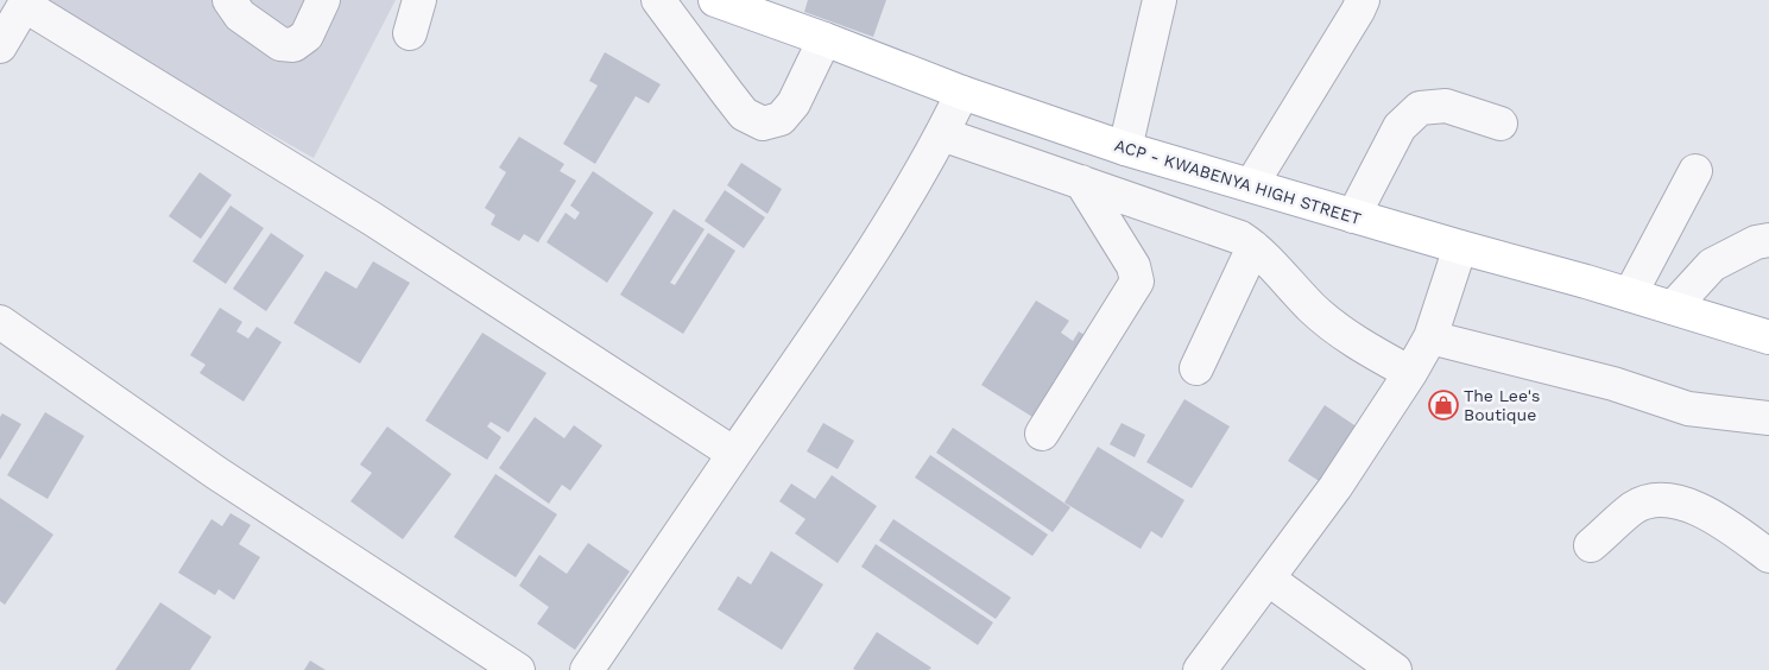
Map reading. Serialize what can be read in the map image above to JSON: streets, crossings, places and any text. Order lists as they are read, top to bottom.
{
  "streets": {
    "main road": ["ACP - KWABENYA HIGH STREET"]
  },
  "places": {
    "shop": ["The Lee's Boutique"]
  }
}
